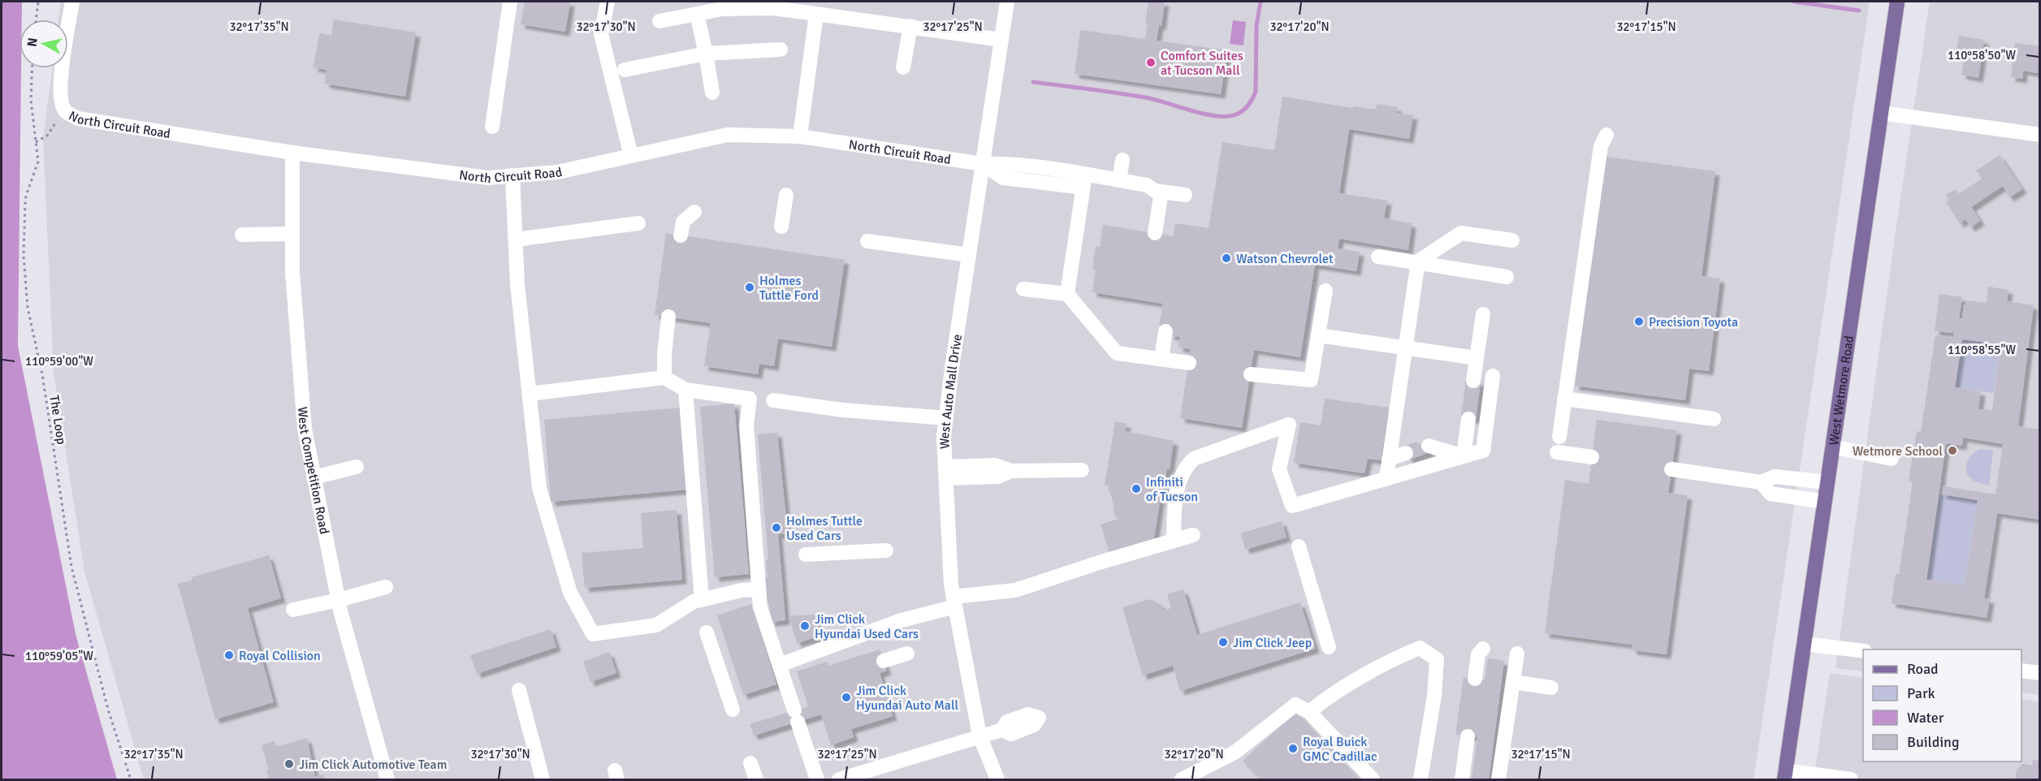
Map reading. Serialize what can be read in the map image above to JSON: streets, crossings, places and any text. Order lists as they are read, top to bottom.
{
  "streets": {
    "main road": ["West Wetmore Road"],
    "street": ["North Circuit Road", "West Auto Mall Drive", "West Competition Road"],
    "path": ["The Loop"]
  },
  "crossings": [
    ["North Circuit Road", "West Auto Mall Drive"],
    ["North Circuit Road", "West Competition Road"]
  ],
  "places": [
    "Comfort Suites at Tucson Mall",
    "Watson Chevrolet",
    "Holmes Tuttle Ford",
    "Precision Toyota",
    "Wetmore School",
    "Infiniti of Tucson",
    "Holmes Tuttle Used Cars",
    "Jim Click Hyundai Used Cars",
    "Jim Click Jeep",
    "Royal Collision",
    "Jim Click Hyundai Auto Mall",
    "Royal Buick GMC Cadillac",
    "Jim Click Automotive Team"
  ],
  "legend": [
    "Road",
    "Park",
    "Water",
    "Building"
  ],
  "north": "left",
  "coordinates": [
    "32°17'35\"N",
    "32°17'30\"N",
    "32°17'25\"N",
    "32°17'20\"N",
    "32°17'15\"N",
    "110°58'50\"W",
    "110°58'55\"W",
    "110°59'00\"W",
    "110°59'05\"W"
  ]
}
